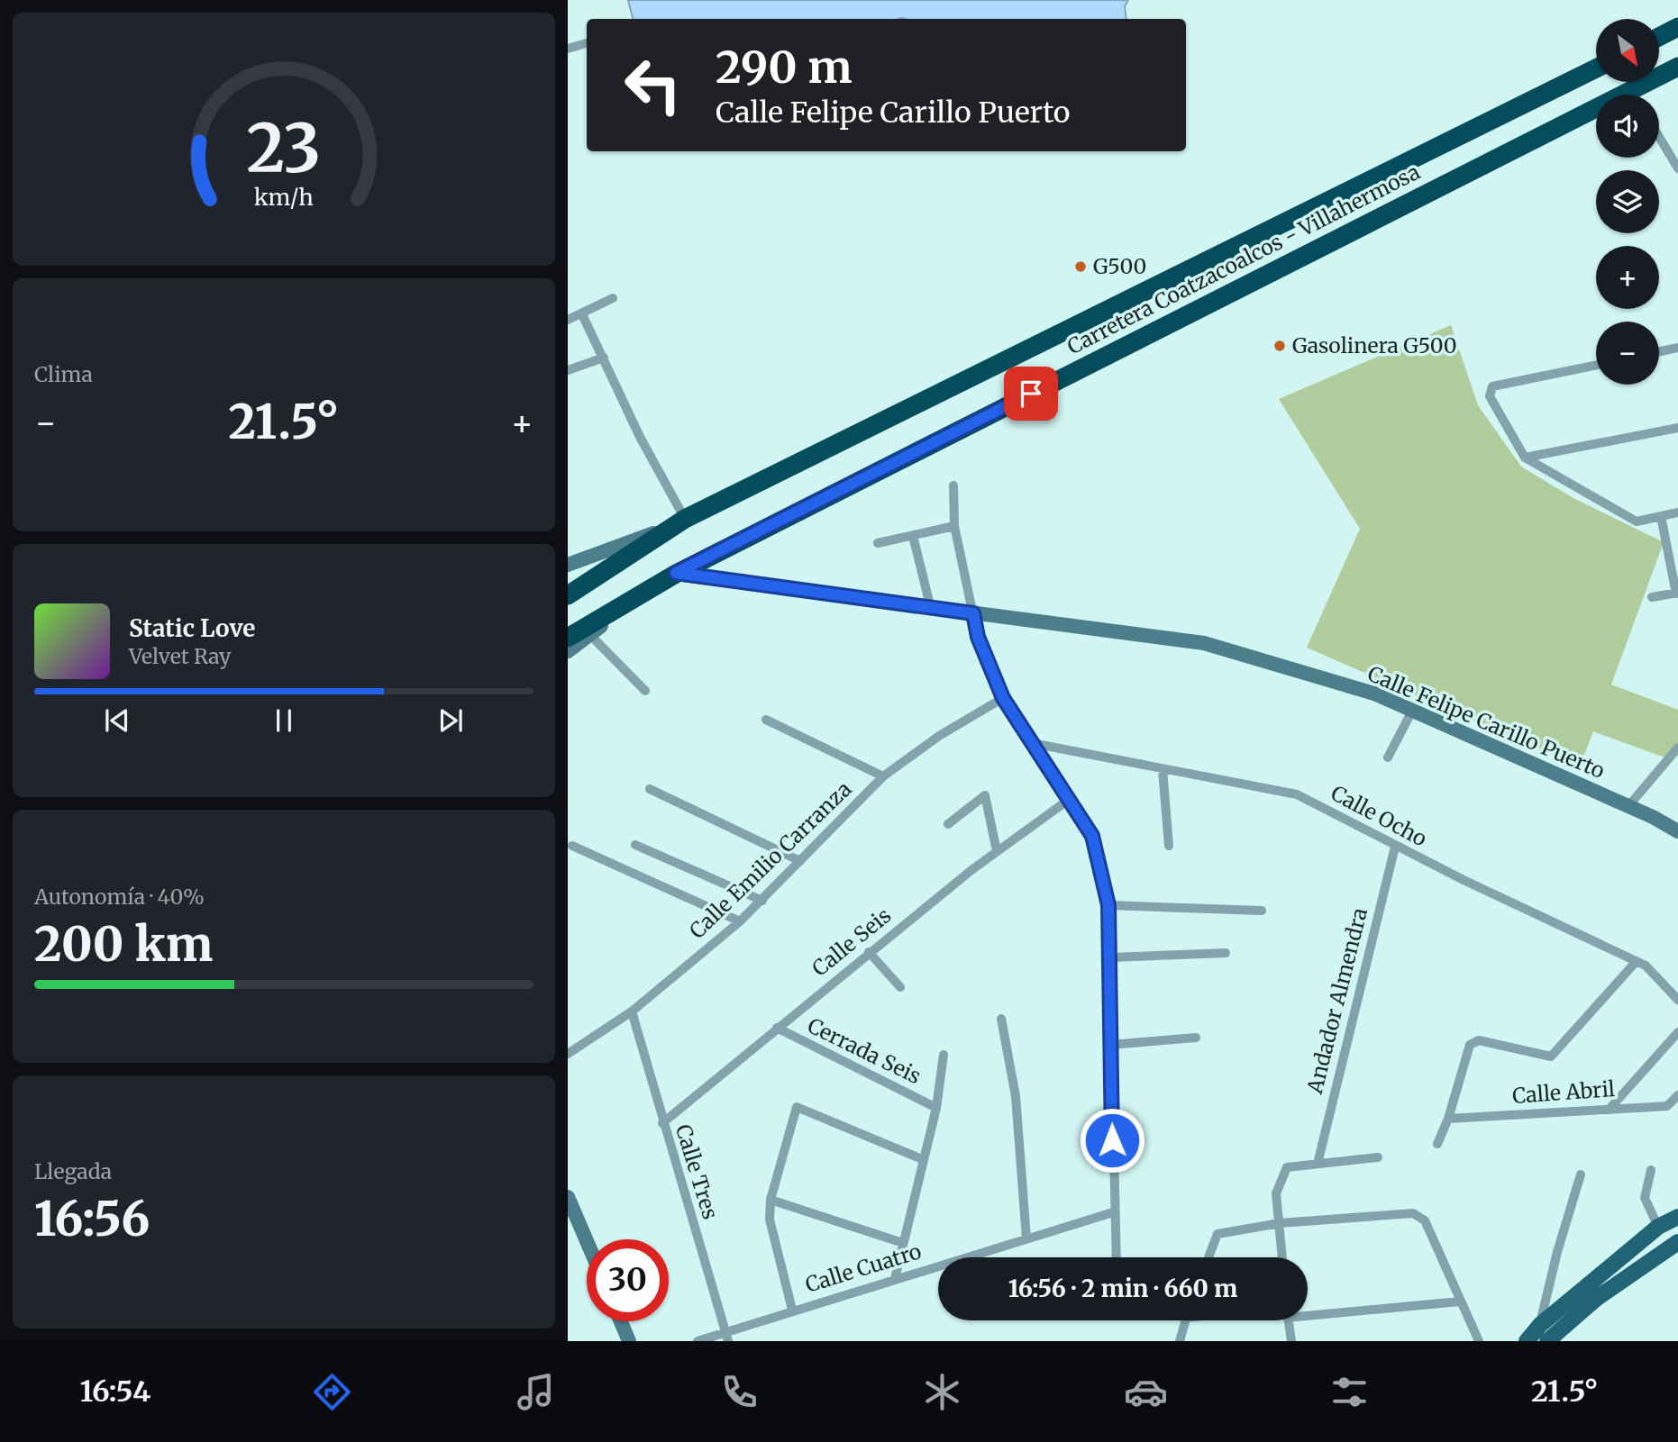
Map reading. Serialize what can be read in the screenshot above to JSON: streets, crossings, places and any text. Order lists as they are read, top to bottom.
{
  "streets": {
    "highway": ["Carretera Coatzacoalcos - Villahermosa"],
    "street": [
      "Calle Felipe Carillo Puerto",
      "Calle Ocho",
      "Calle Emilio Carranza",
      "Calle Seis",
      "Andador Almendra",
      "Cerrada Seis",
      "Calle Abril",
      "Calle Tres",
      "Calle Cuatro"
    ]
  },
  "crossings": [
    ["Carretera Coatzacoalcos - Villahermosa", "Calle Felipe Carillo Puerto"],
    ["Calle Ocho", "Andador Almendra"],
    ["Calle Emilio Carranza", "Calle Tres"],
    ["Calle Seis", "Cerrada Seis"],
    ["Calle Seis", "Calle Tres"],
    ["Calle Tres", "Calle Cuatro"]
  ],
  "places": ["G500", "Gasolinera G500"],
  "north": "bottom right",
  "page": {
    "map_buttons": ["+", "−"],
    "turn": ["290 m", "Calle Felipe Carillo Puerto"],
    "tile": [
      "Clima",
      ["Autonomía · 40%", "200 km"],
      ["Llegada", "16:56"]
    ],
    "heat": ["−", "21.5°", "+"],
    "song": ["Static Love", "Velvet Ray"],
    "limit": "30",
    "trip": "16:56 · 2 min · 660 m",
    "tabs": ["16:54", "21.5°"],
    "gauge": ["23", "km/h"]
  }
}
